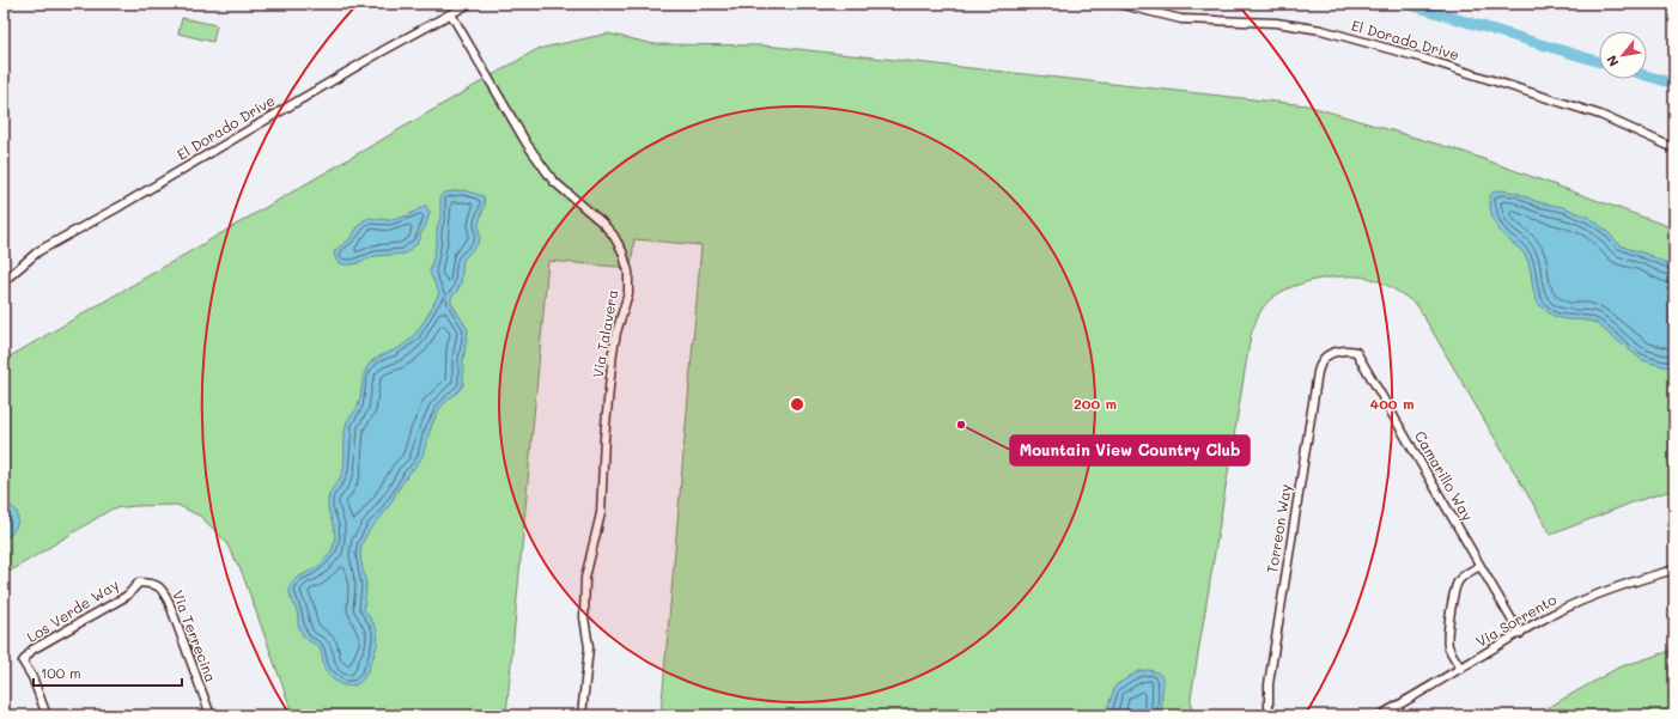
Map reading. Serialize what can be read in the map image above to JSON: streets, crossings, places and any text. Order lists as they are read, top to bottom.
{
  "streets": {
    "street": [
      "El Dorado Drive",
      "Via Talavera",
      "Camarillo Way",
      "Torreon Way",
      "Los Verde Way",
      "Via Sorrento",
      "Via Terrecina"
    ]
  },
  "crossings": [
    ["El Dorado Drive", "Via Talavera"],
    ["Camarillo Way", "Torreon Way"],
    ["Camarillo Way", "Via Sorrento"],
    ["Los Verde Way", "Via Terrecina"]
  ],
  "places": ["Mountain View Country Club"],
  "scale_bar": "100 m",
  "north": "bottom left",
  "rings": ["200 m", "400 m"]
}
